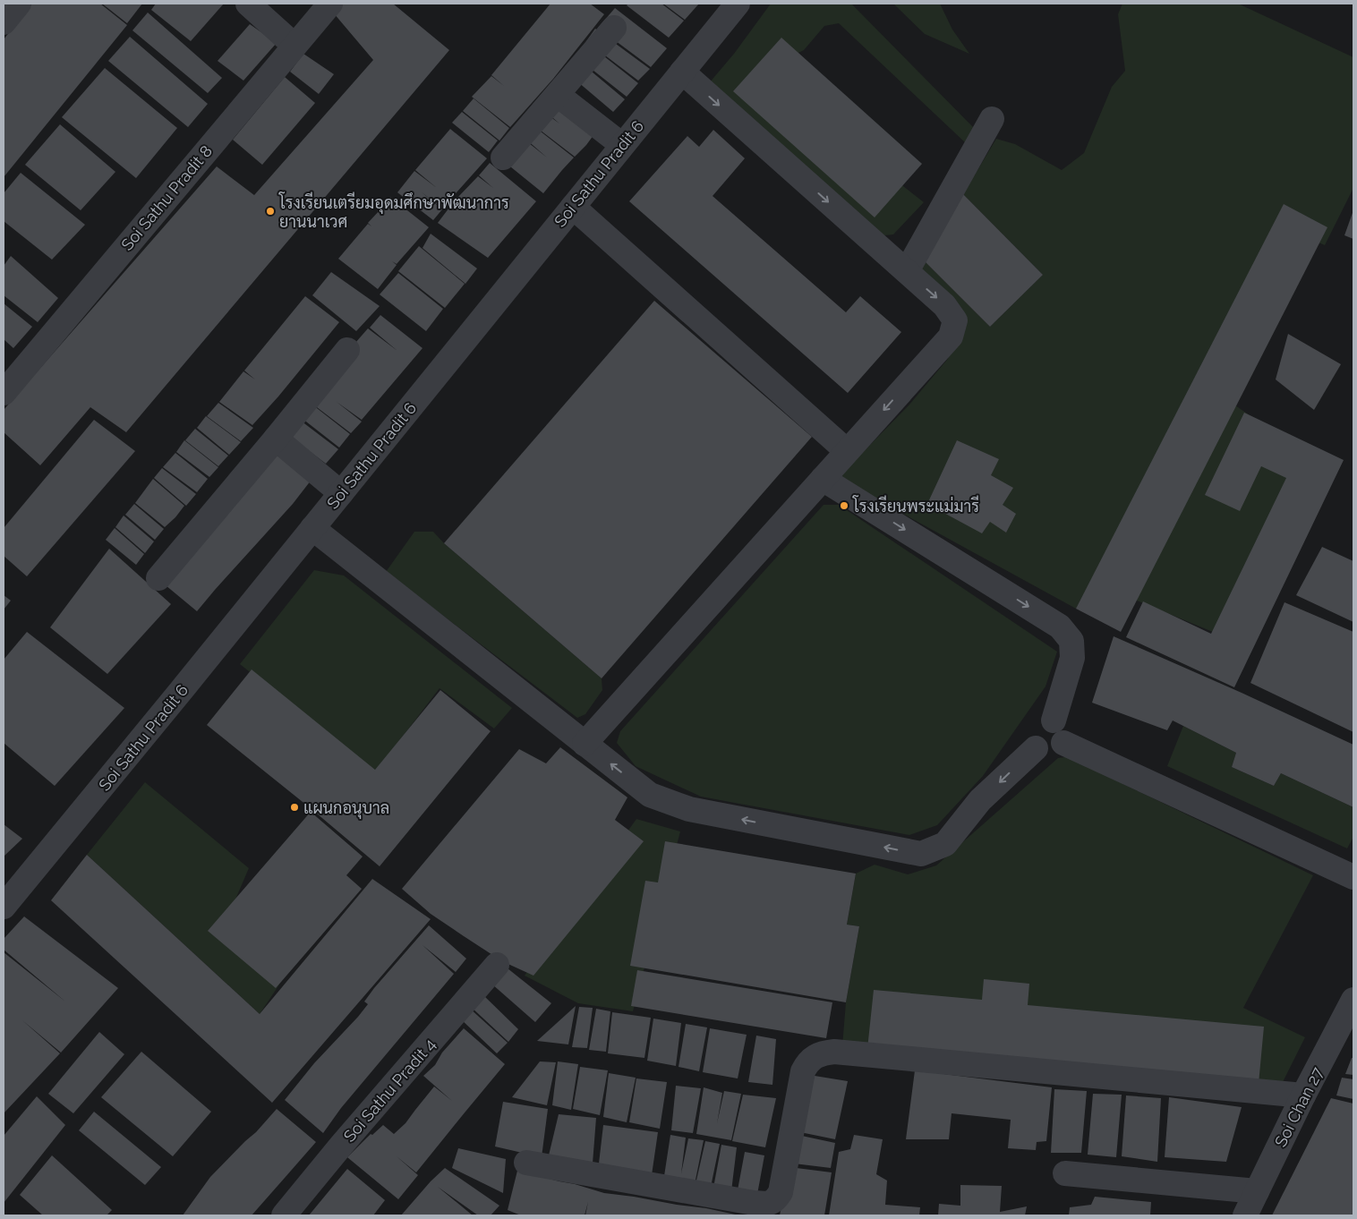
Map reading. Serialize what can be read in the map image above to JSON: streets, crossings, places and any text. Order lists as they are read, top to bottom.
{
  "streets": {
    "street": [
      "Soi Sathu Pradit 6",
      "Soi Sathu Pradit 8",
      "Soi Sathu Pradit 4",
      "Soi Chan 27"
    ]
  },
  "places": ["โรงเรียนเตรียมอุดมศึกษาพัฒนาการ ยานนาเวศ", "โรงเรียนพระแม่มารี", "แผนกอนุบาล"]
}
